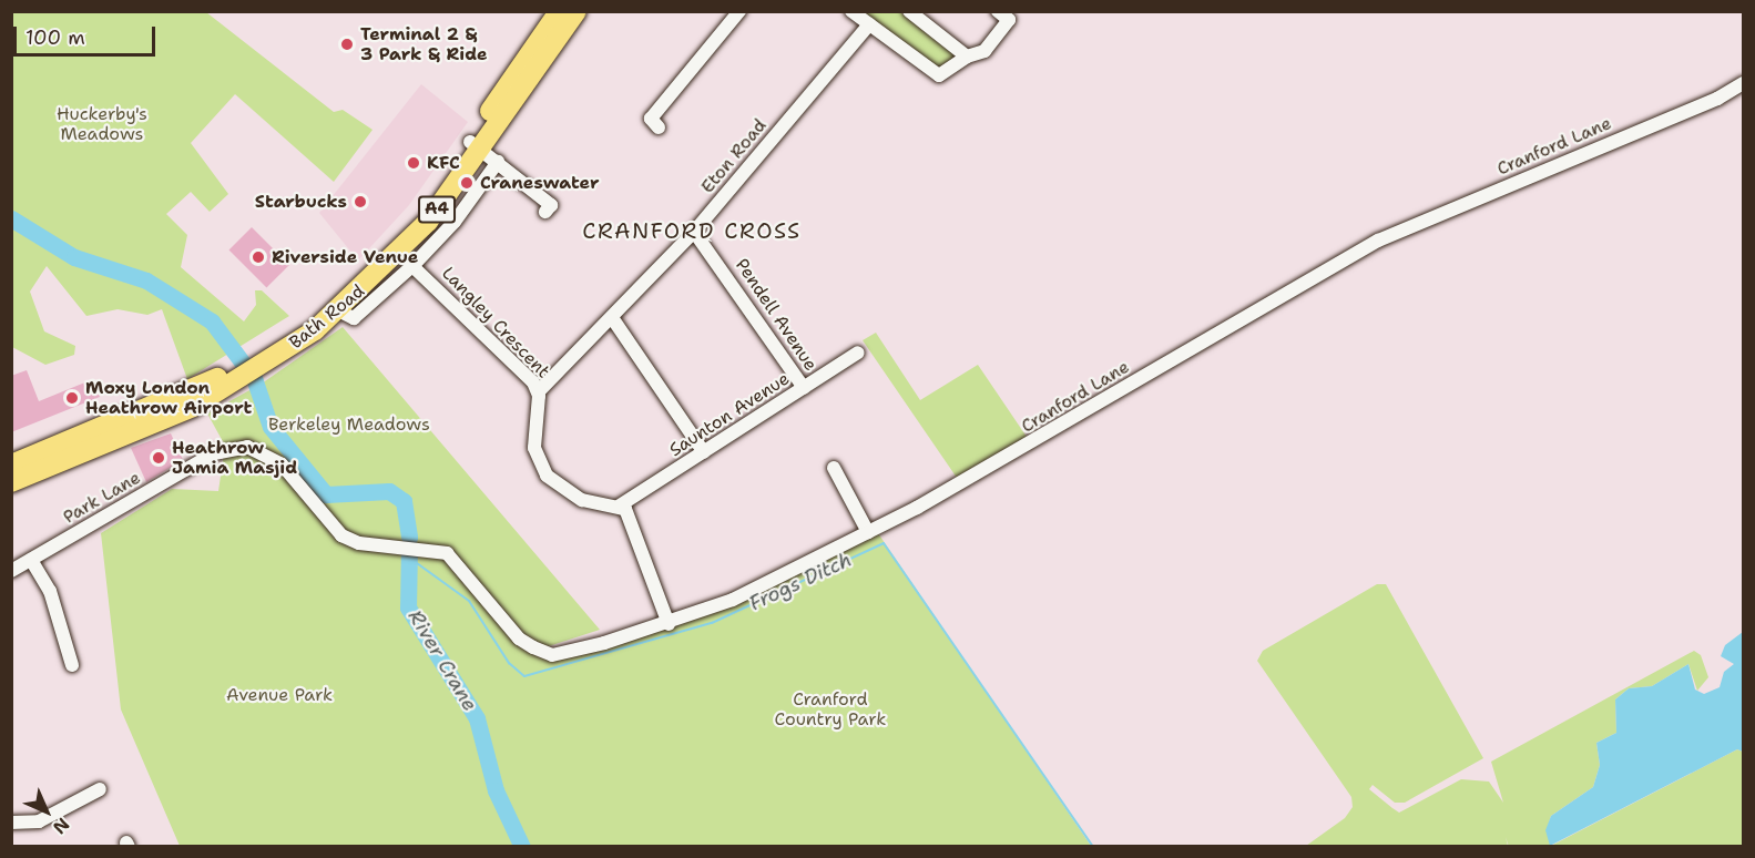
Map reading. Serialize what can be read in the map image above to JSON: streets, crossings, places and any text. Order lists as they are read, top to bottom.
{
  "streets": {
    "highway": ["A4", "Bath Road"],
    "street": [
      "Cranford Lane",
      "Eton Road",
      "Pendell Avenue",
      "Langley Crescent",
      "Saunton Avenue",
      "Park Lane"
    ]
  },
  "crossings": [
    ["Cranford Lane", "Park Lane"],
    ["Eton Road", "Pendell Avenue"],
    ["Eton Road", "Langley Crescent"],
    ["Pendell Avenue", "Saunton Avenue"],
    ["Langley Crescent", "Saunton Avenue"]
  ],
  "districts": ["CRANFORD CROSS"],
  "water": ["Frogs Ditch", "River Crane"],
  "parks": [
    "Huckerby's Meadows",
    "Berkeley Meadows",
    "Avenue Park",
    "Cranford Country Park"
  ],
  "places": [
    "Terminal 2 & 3 Park & Ride",
    "KFC",
    "Craneswater",
    "Starbucks",
    "Riverside Venue",
    "Moxy London Heathrow Airport",
    "Heathrow Jamia Masjid"
  ],
  "scale_bar": "100 m",
  "north": "bottom right"
}
